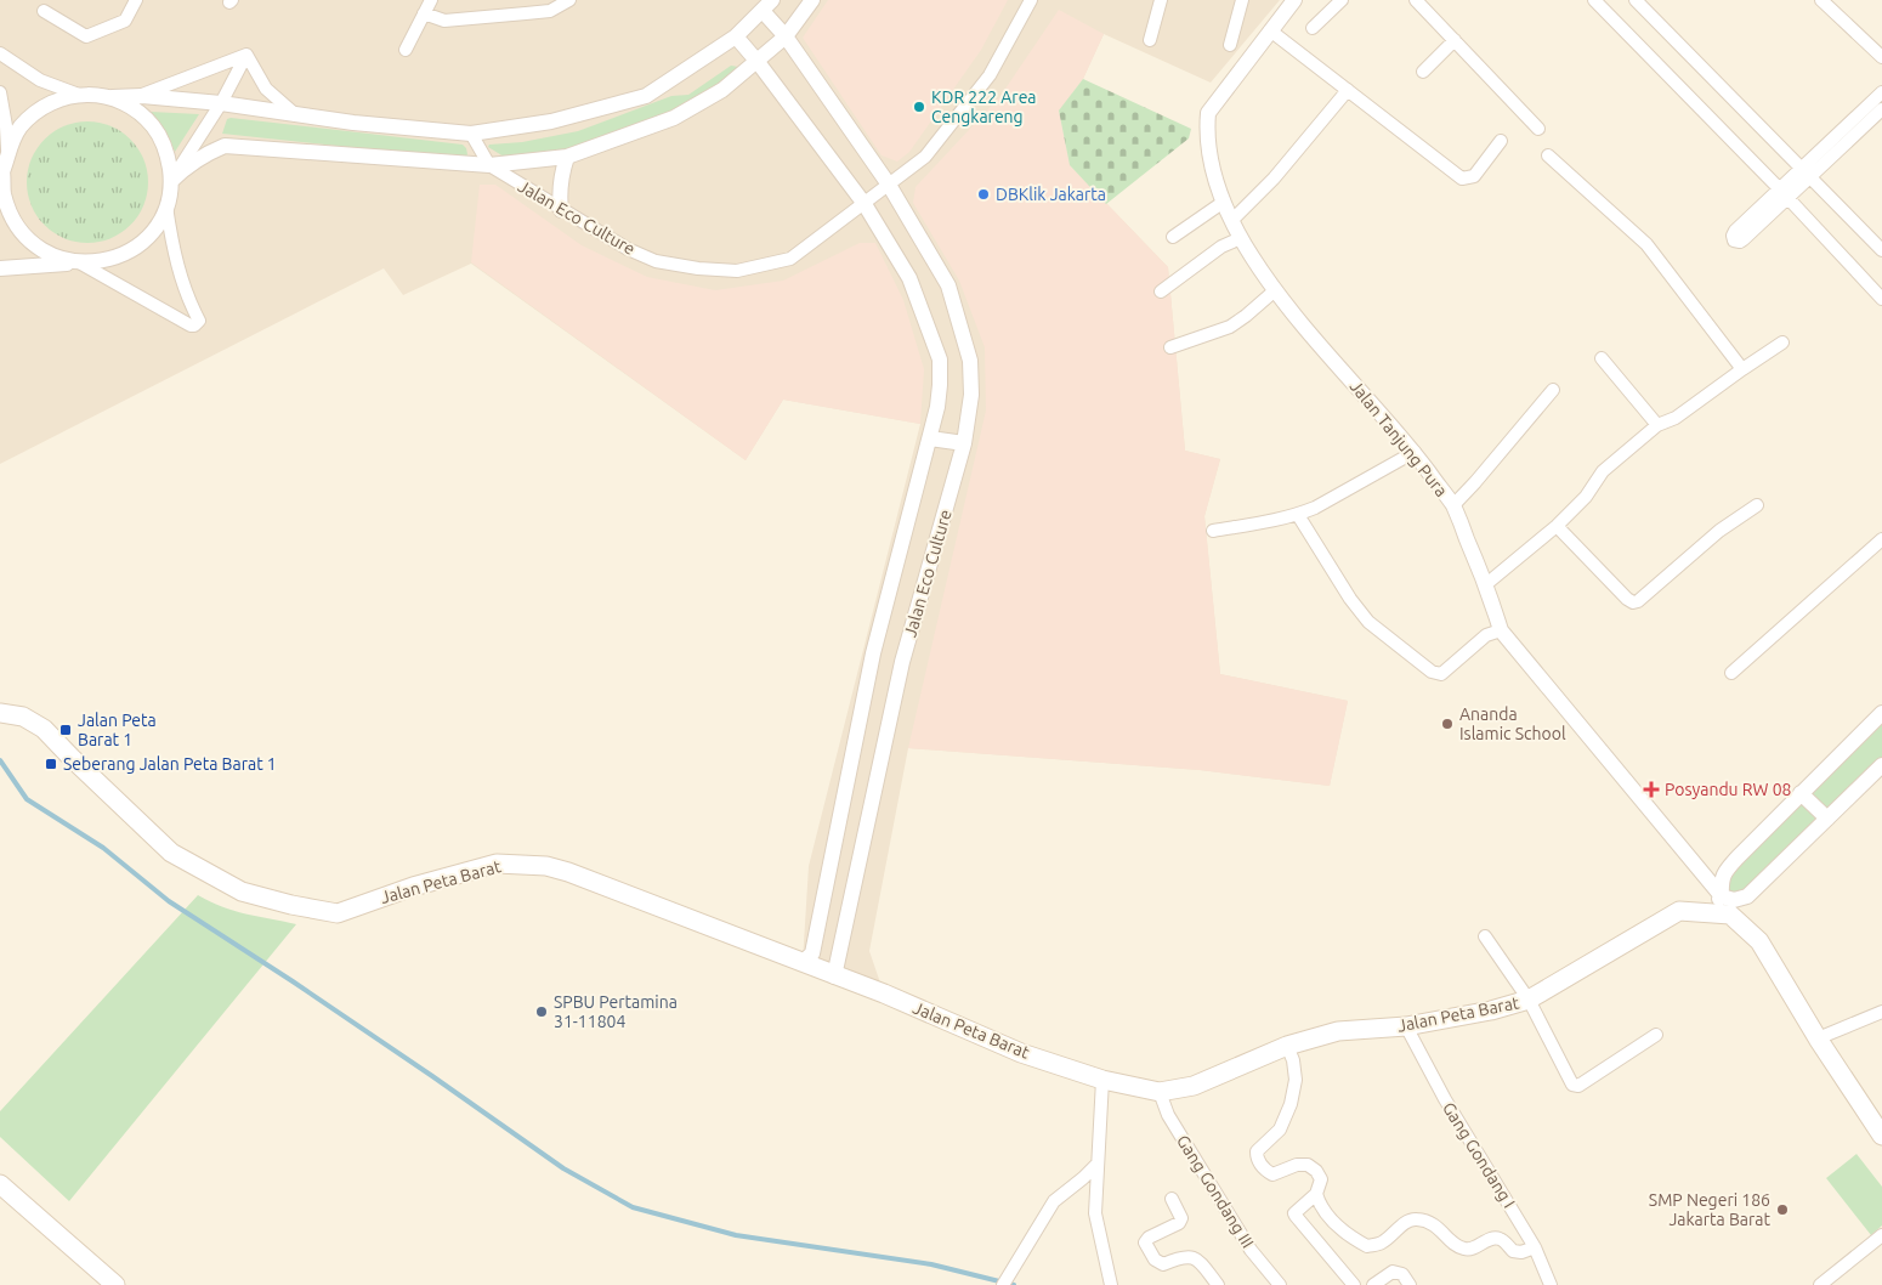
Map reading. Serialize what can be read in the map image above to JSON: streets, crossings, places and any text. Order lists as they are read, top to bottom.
{
  "streets": {
    "main road": ["Jalan Peta Barat"],
    "street": [
      "Jalan Eco Culture",
      "Jalan Tanjung Pura",
      "Gang Gondang I",
      "Gang Gondang III"
    ]
  },
  "crossings": [
    ["Jalan Eco Culture", "Jalan Peta Barat"],
    ["Jalan Peta Barat", "Gang Gondang I"],
    ["Jalan Peta Barat", "Gang Gondang III"]
  ],
  "places": {
    "other": [
      "KDR 222 Area Cengkareng",
      "DBKlik Jakarta",
      "Ananda Islamic School",
      "SPBU Pertamina 31-11804",
      "SMP Negeri 186 Jakarta Barat"
    ],
    "transit": ["Jalan Peta Barat 1", "Seberang Jalan Peta Barat 1"],
    "health": ["Posyandu RW 08"]
  }
}
